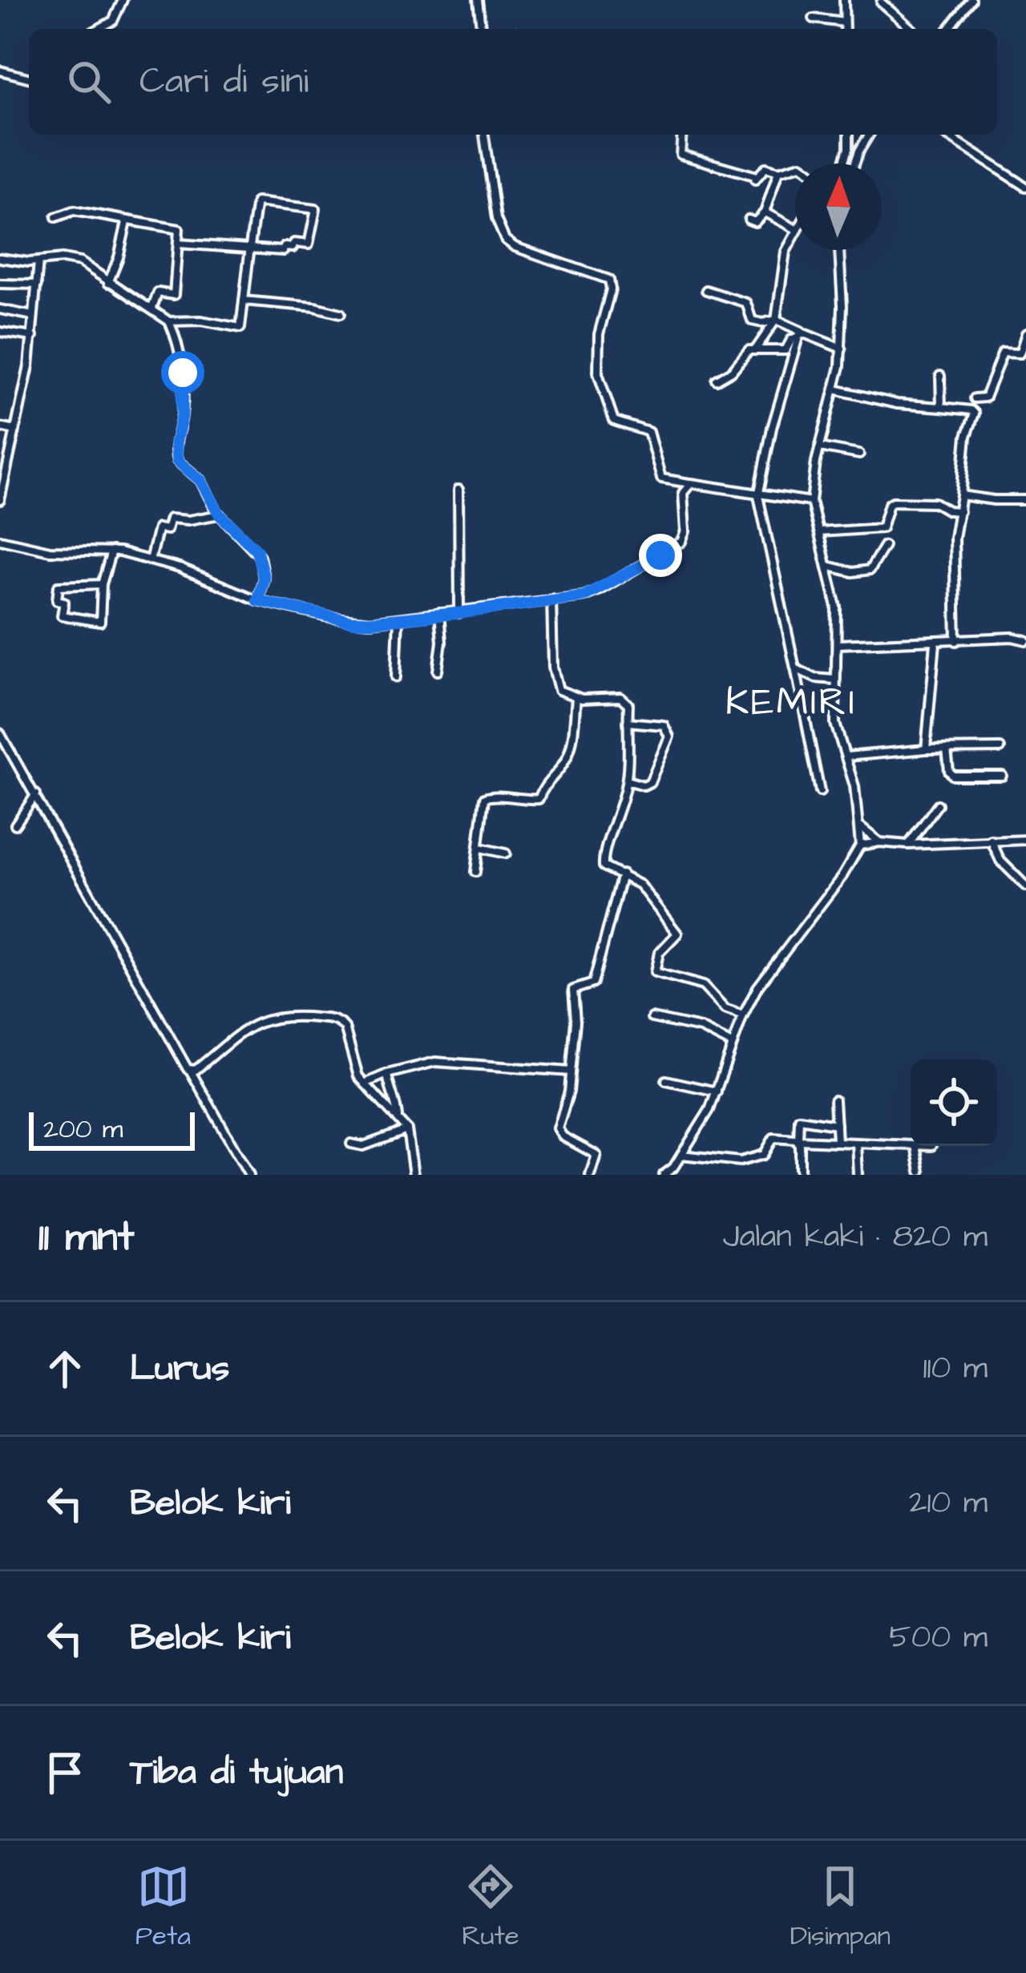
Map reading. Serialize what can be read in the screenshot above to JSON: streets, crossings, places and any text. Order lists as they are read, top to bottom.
{
  "districts": ["KEMIRI"],
  "scale_bar": "200 m",
  "north": "top",
  "page": {
    "search": "Cari di sini",
    "scale": "200 m",
    "heading": ["11 mnt", "Jalan kaki · 820 m"],
    "list": [
      ["Lurus", "110 m"],
      ["Belok kiri", "210 m"],
      ["Belok kiri", "500 m"],
      "Tiba di tujuan"
    ],
    "nav": ["Peta", "Rute", "Disimpan"]
  }
}
